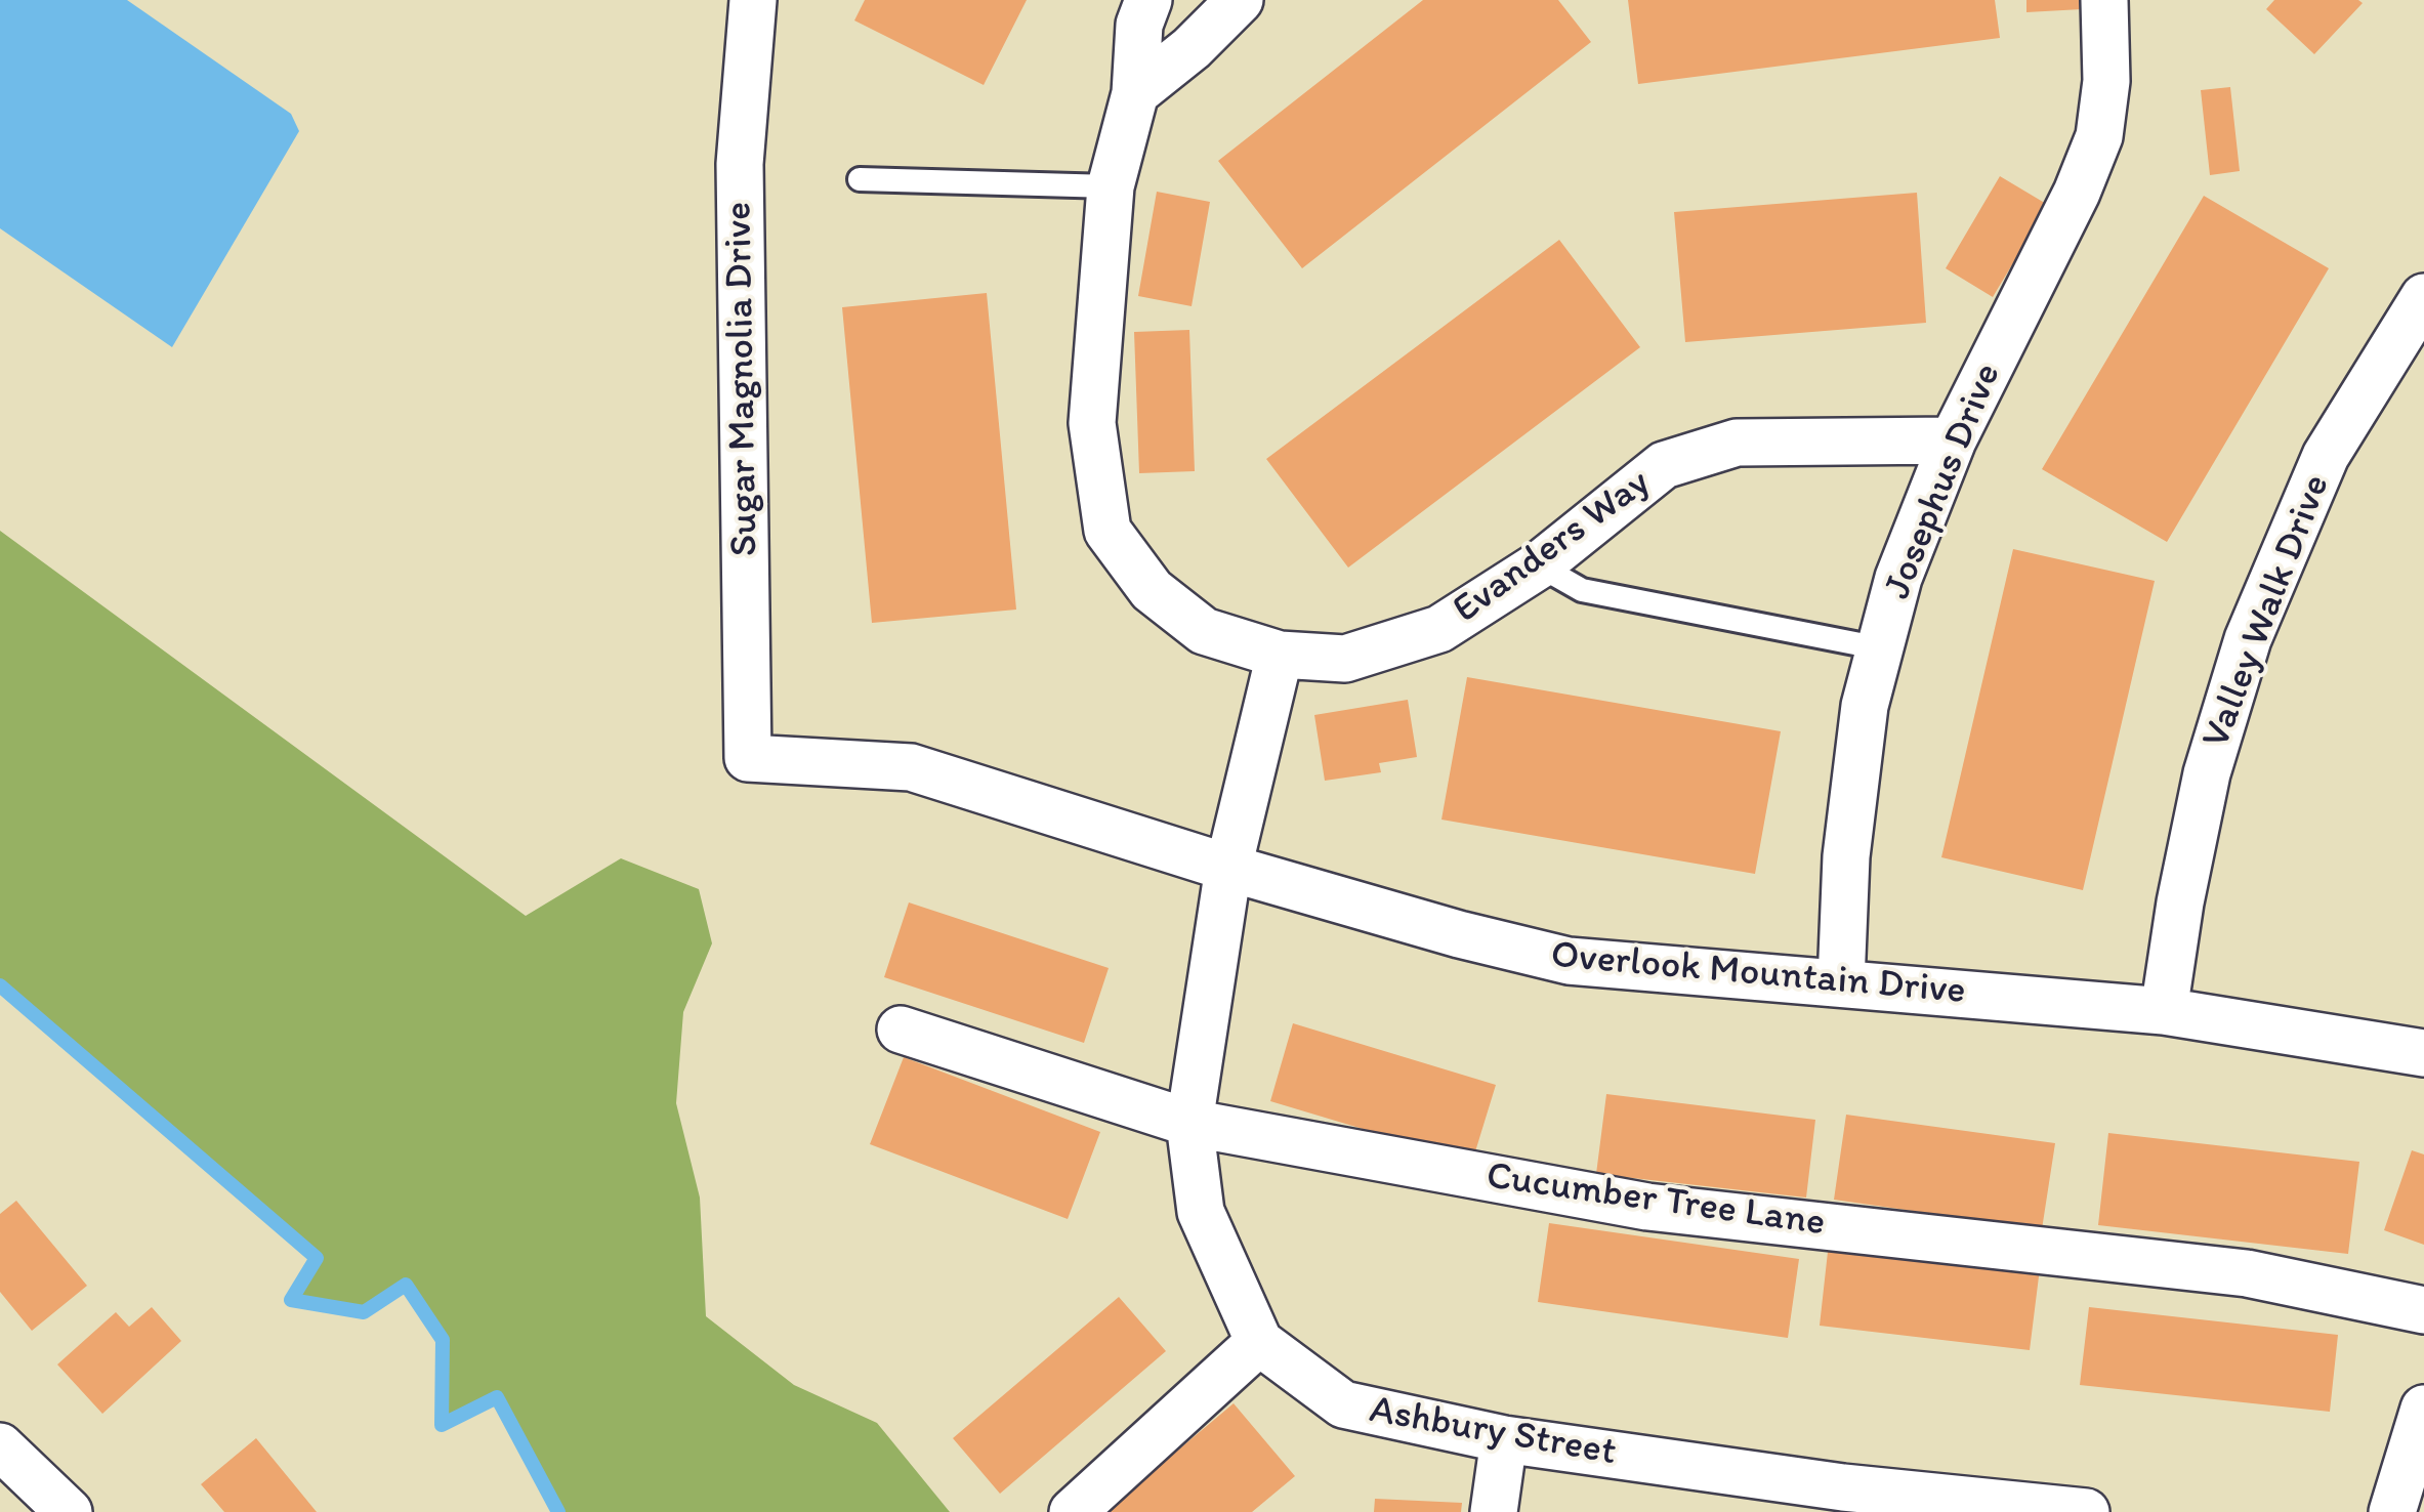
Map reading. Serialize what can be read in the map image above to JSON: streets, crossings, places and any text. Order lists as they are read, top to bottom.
{
  "streets": {
    "street": [
      "Sugar Magnolia Drive",
      "Josephus Drive",
      "Evanders Way",
      "Valley Walk Drive",
      "Overlook Mountain Drive",
      "Cucumber Tree Lane",
      "Ashbury Street"
    ]
  },
  "crossings": [
    ["Sugar Magnolia Drive", "Overlook Mountain Drive"],
    ["Josephus Drive", "Evanders Way"],
    ["Josephus Drive", "Overlook Mountain Drive"],
    ["Evanders Way", "Ashbury Street"],
    ["Valley Walk Drive", "Overlook Mountain Drive"],
    ["Overlook Mountain Drive", "Ashbury Street"],
    ["Cucumber Tree Lane", "Ashbury Street"]
  ]
}
